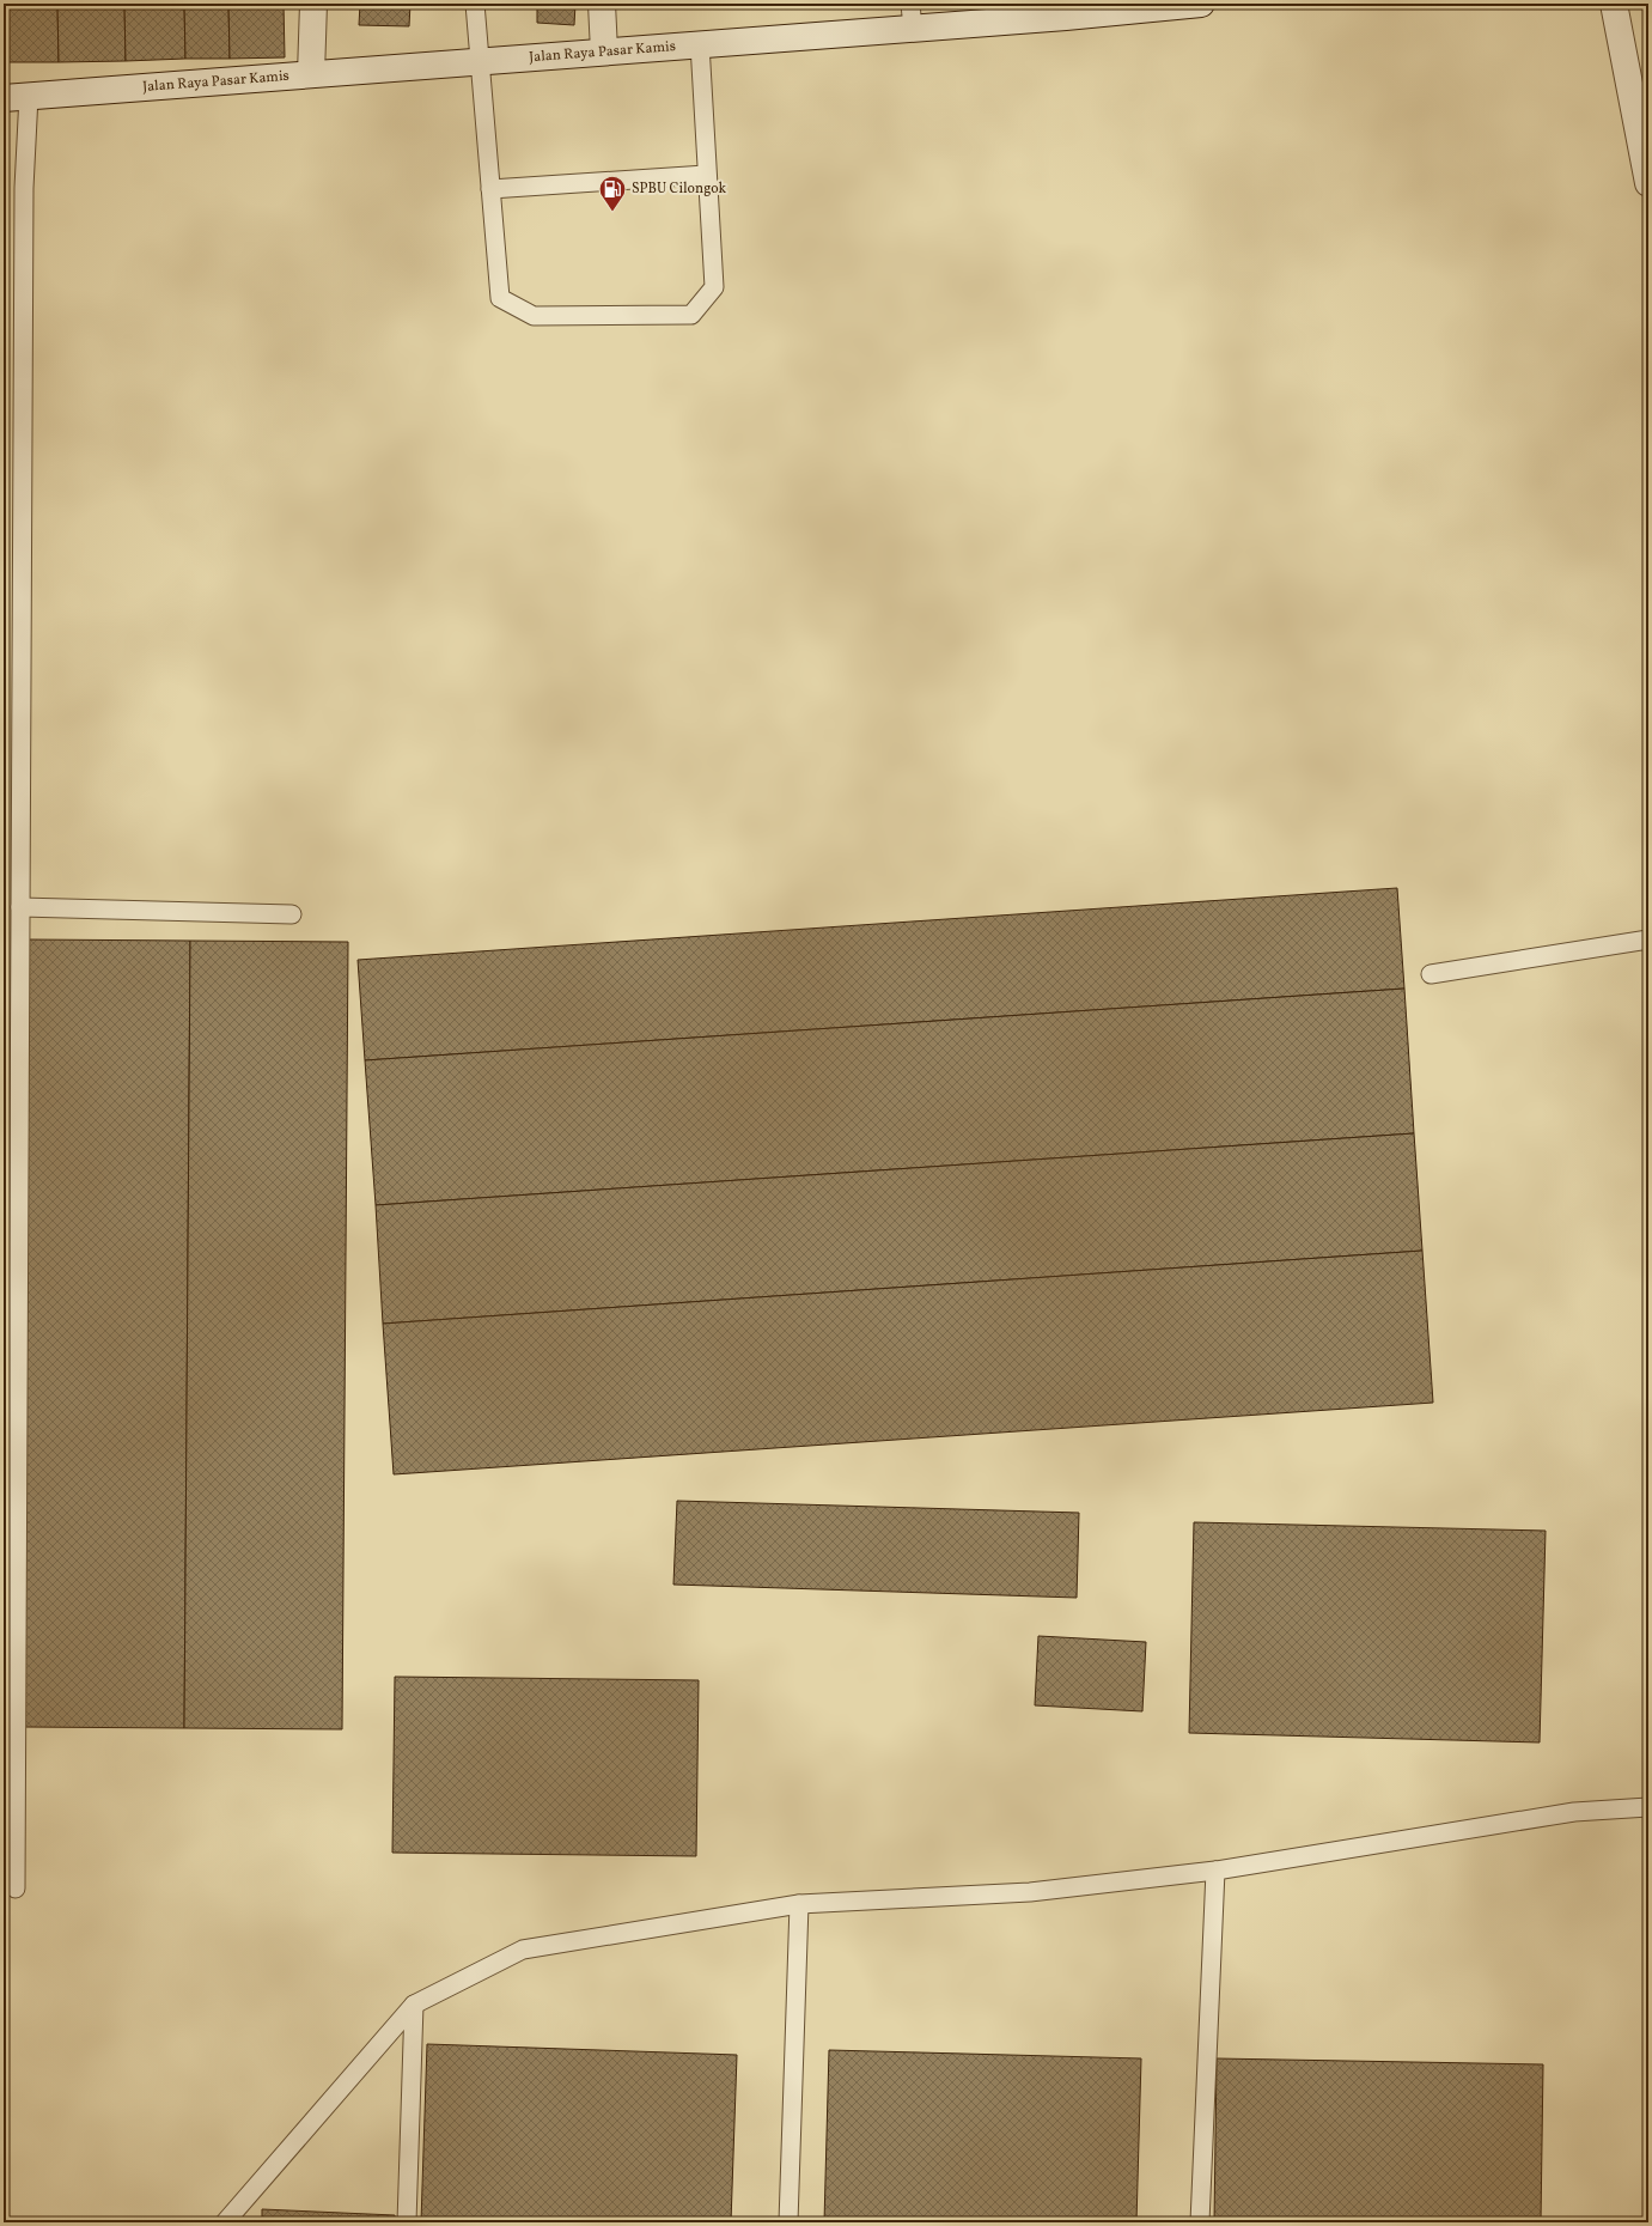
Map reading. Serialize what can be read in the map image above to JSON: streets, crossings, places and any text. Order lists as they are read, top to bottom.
{
  "streets": {
    "main road": ["Jalan Raya Pasar Kamis"]
  },
  "places": {
    "fuel station": ["SPBU Cilongok"]
  }
}
